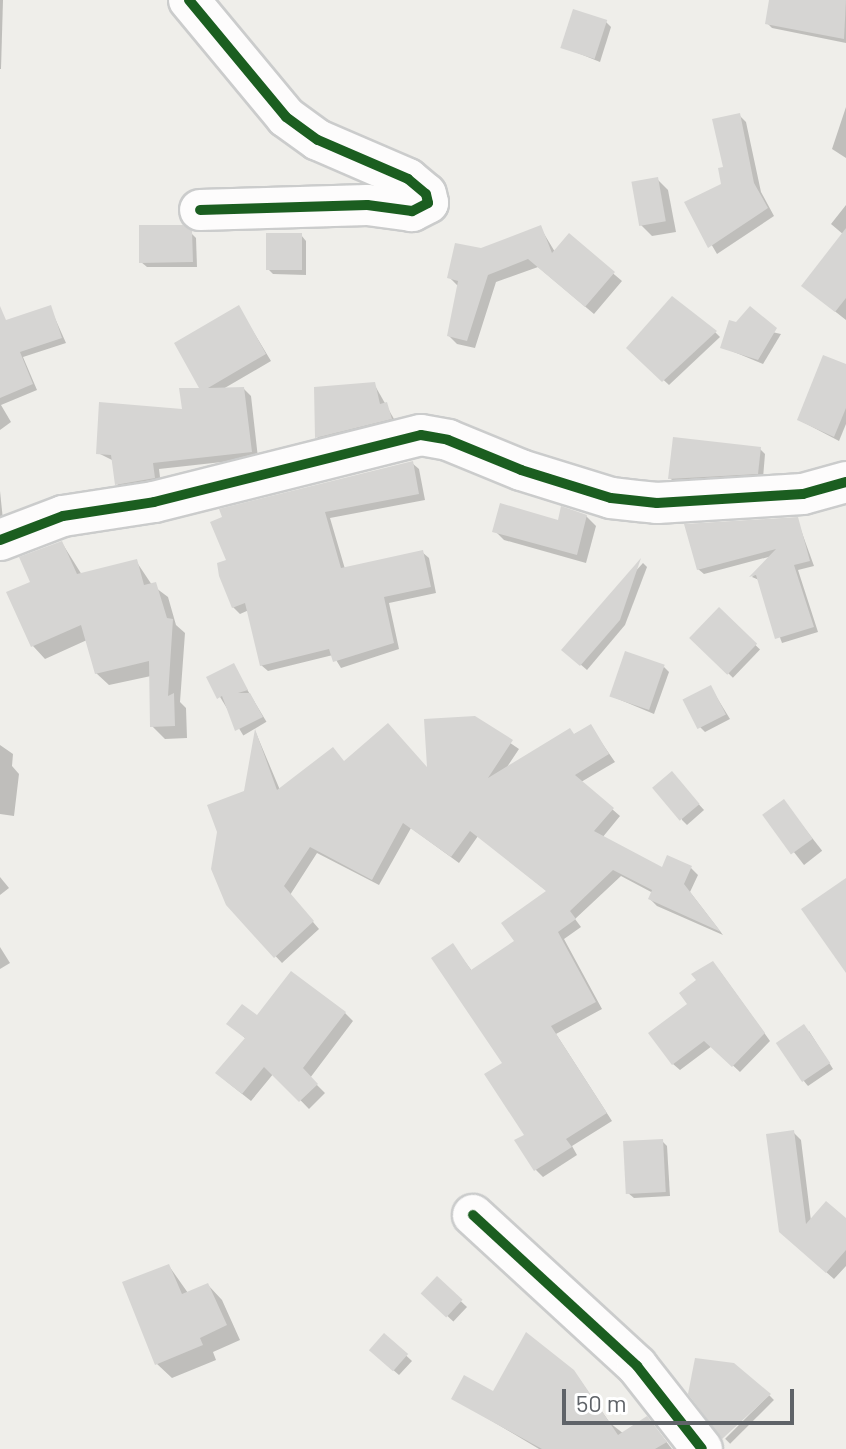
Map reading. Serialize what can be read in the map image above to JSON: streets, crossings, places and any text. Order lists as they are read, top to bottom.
{
  "scale_bar": "50 m"
}
